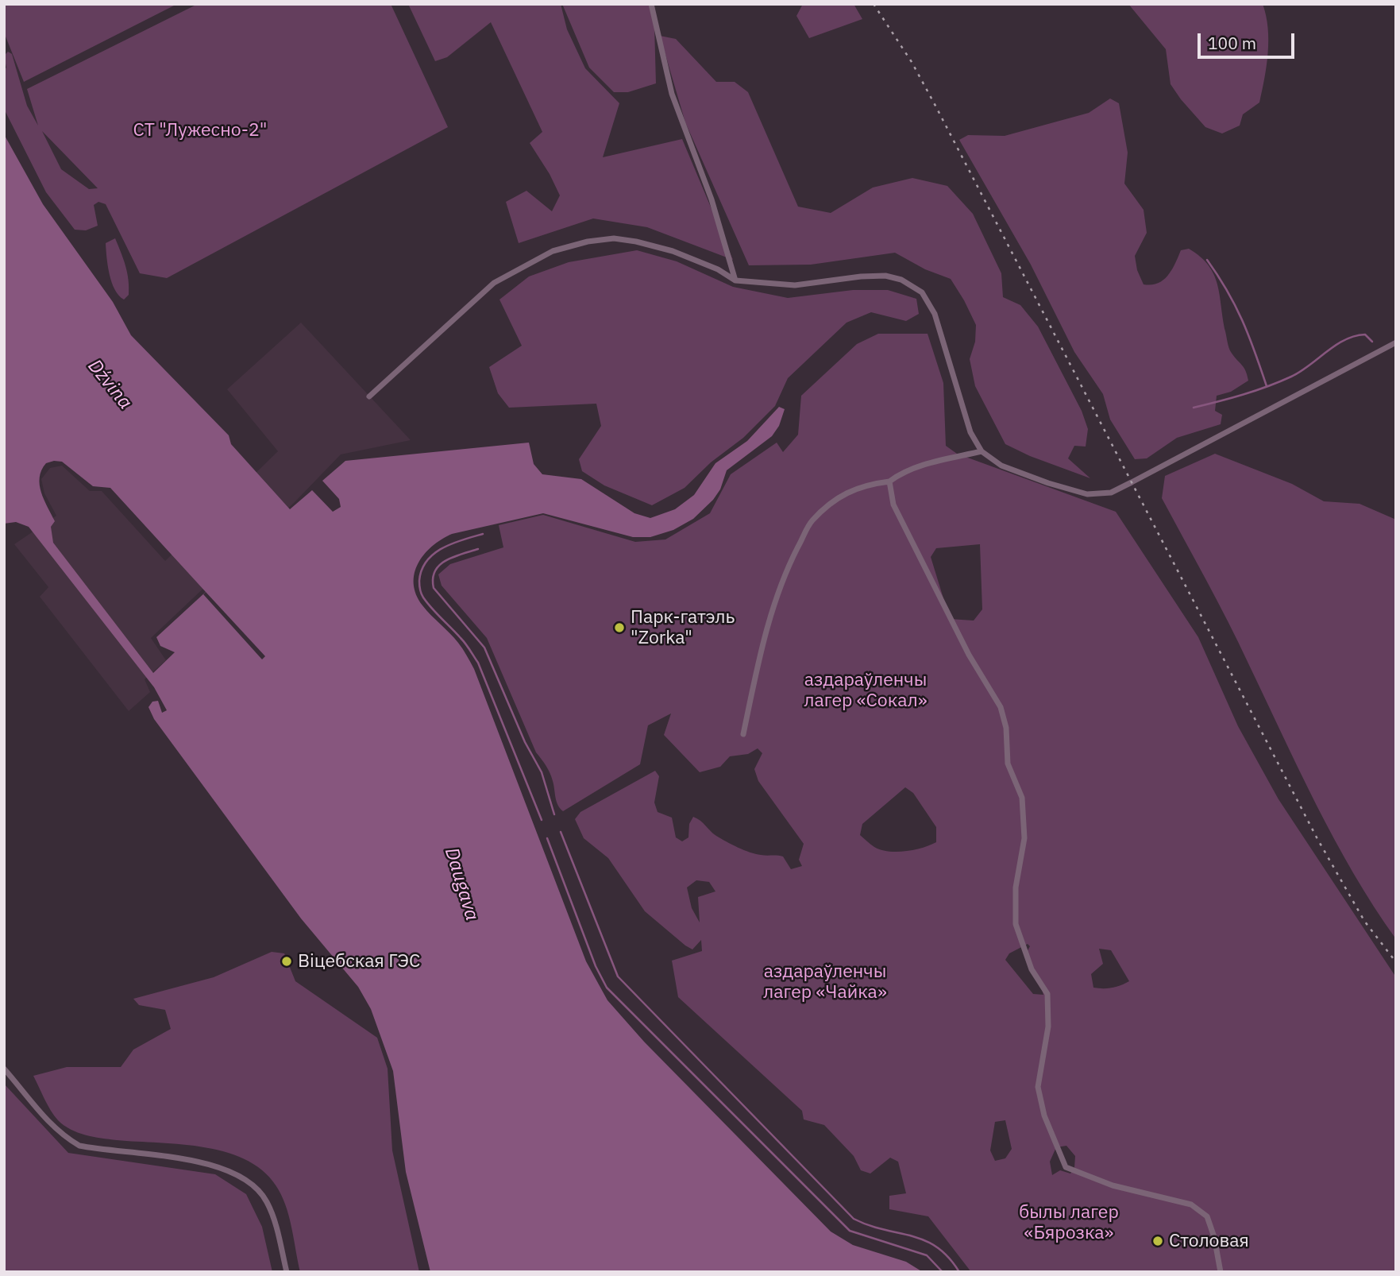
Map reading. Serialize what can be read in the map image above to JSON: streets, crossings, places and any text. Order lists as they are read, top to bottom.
{
  "water": ["Dźvina", "Daugava"],
  "parks": [
    "СТ \"Лужесно-2\"",
    "аздараўленчы лагер «Сокал»",
    "аздараўленчы лагер «Чайка»",
    "былы лагер «Бярозка»"
  ],
  "places": ["Парк-гатэль \"Zorka\"", "Віцебская ГЭС", "Столовая"],
  "scale_bar": "100 m"
}
